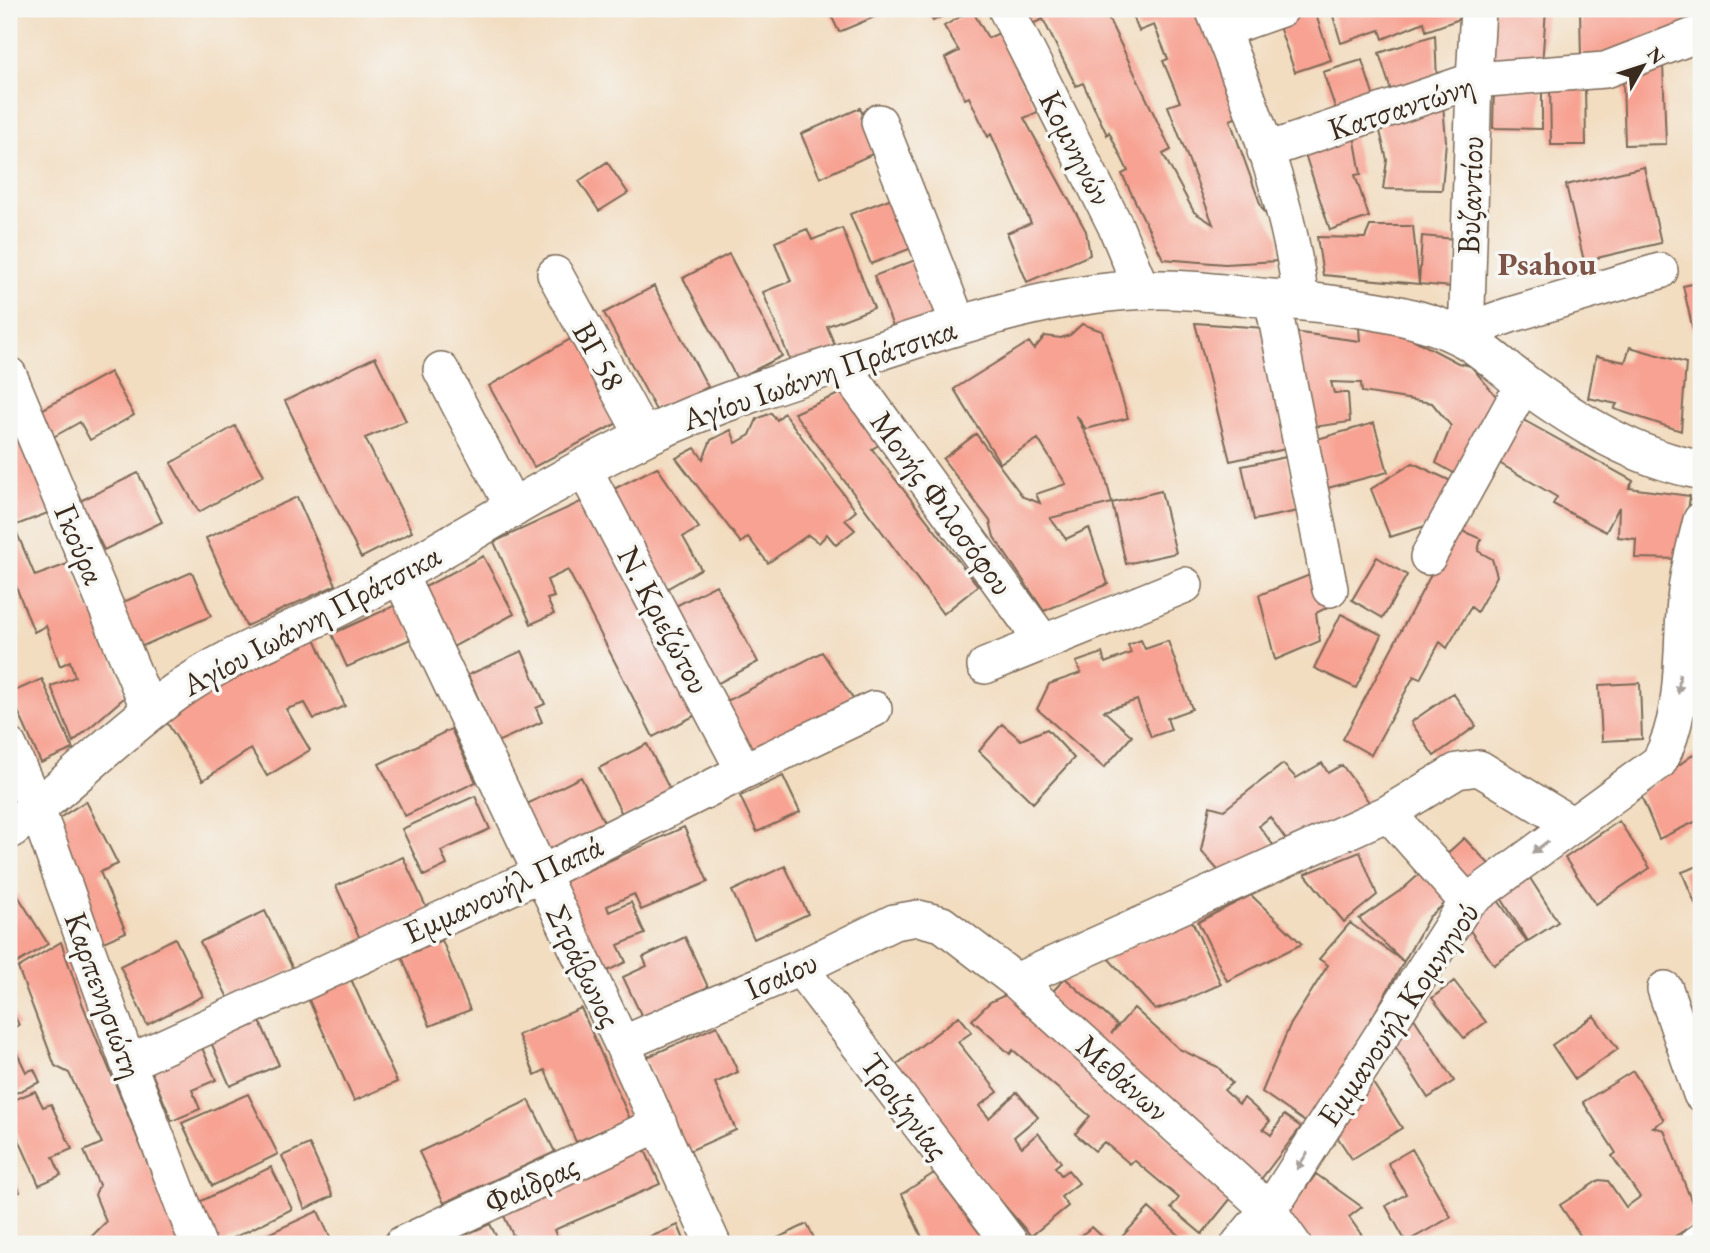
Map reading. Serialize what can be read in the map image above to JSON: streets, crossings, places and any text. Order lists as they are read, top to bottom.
{
  "streets": {
    "main road": ["Αγίου Ιωάννη Πράτσικα"],
    "street": [
      "Κατσαντώνη",
      "Κομνηνών",
      "Βυζαντίου",
      "ΒΓ 58",
      "Μονής Φιλοσόφου",
      "Γκούρα",
      "Ν. Κριεζώτου",
      "Εμμανουήλ Παπά",
      "Στράβωνος",
      "Ισαίου",
      "Καρπενησιώτη",
      "Εμμανουήλ Κομνηνού",
      "Μεθάνων",
      "Τροιζηνίας",
      "Φαίδρας"
    ]
  },
  "crossings": [
    ["Κατσαντώνη", "Βυζαντίου"],
    ["Κομνηνών", "Αγίου Ιωάννη Πράτσικα"],
    ["Βυζαντίου", "Αγίου Ιωάννη Πράτσικα"],
    ["ΒΓ 58", "Αγίου Ιωάννη Πράτσικα"],
    ["Αγίου Ιωάννη Πράτσικα", "Μονής Φιλοσόφου"],
    ["Αγίου Ιωάννη Πράτσικα", "Γκούρα"],
    ["Αγίου Ιωάννη Πράτσικα", "Ν. Κριεζώτου"],
    ["Αγίου Ιωάννη Πράτσικα", "Στράβωνος"],
    ["Αγίου Ιωάννη Πράτσικα", "Καρπενησιώτη"],
    ["Ν. Κριεζώτου", "Εμμανουήλ Παπά"],
    ["Εμμανουήλ Παπά", "Στράβωνος"],
    ["Εμμανουήλ Παπά", "Καρπενησιώτη"],
    ["Στράβωνος", "Ισαίου"],
    ["Στράβωνος", "Φαίδρας"],
    ["Ισαίου", "Μεθάνων"],
    ["Ισαίου", "Τροιζηνίας"],
    ["Εμμανουήλ Κομνηνού", "Μεθάνων"]
  ],
  "one_way": ["Εμμανουήλ Κομνηνού"],
  "districts": ["Psahou"],
  "north": "top right"
}
